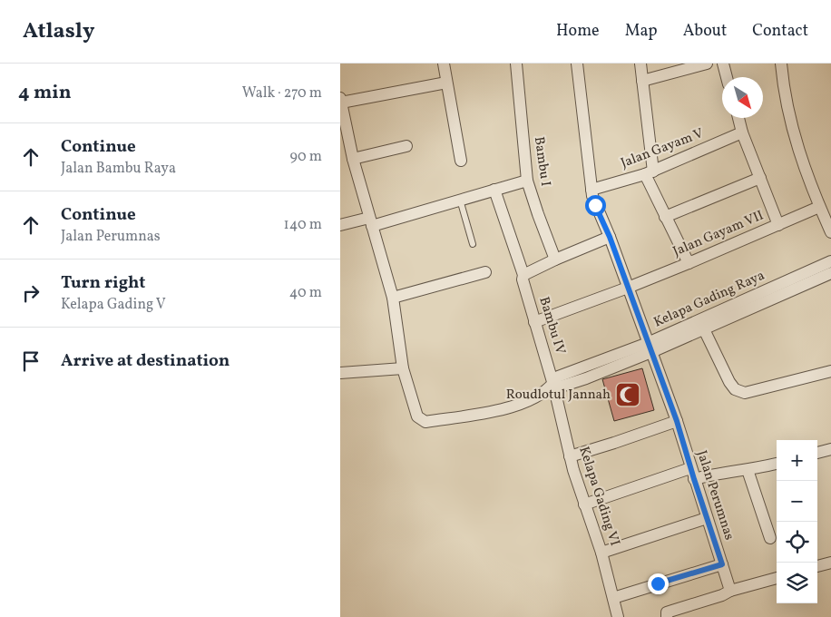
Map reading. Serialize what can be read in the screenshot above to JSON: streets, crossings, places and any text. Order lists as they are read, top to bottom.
{
  "streets": {
    "street": [
      "Jalan Gayam V",
      "Bambu I",
      "Jalan Gayam VII",
      "Kelapa Gading Raya",
      "Bambu IV",
      "Jalan Perumnas",
      "Kelapa Gading VI"
    ]
  },
  "crossings": [
    ["Jalan Gayam V", "Jalan Perumnas"],
    ["Jalan Gayam VII", "Bambu IV"],
    ["Jalan Gayam VII", "Jalan Perumnas"],
    ["Kelapa Gading Raya", "Bambu IV"],
    ["Kelapa Gading Raya", "Jalan Perumnas"],
    ["Kelapa Gading Raya", "Kelapa Gading VI"],
    ["Bambu IV", "Kelapa Gading VI"]
  ],
  "places": {
    "mosque": ["Roudlotul Jannah"]
  },
  "north": "bottom right",
  "page": {
    "header": "Atlasly",
    "nav": [
      "Home",
      "Map",
      "About",
      "Contact"
    ],
    "heading": ["4 min", "Walk · 270 m"],
    "list": [
      ["Continue", "Jalan Bambu Raya", "90 m"],
      ["Continue", "Jalan Perumnas", "140 m"],
      ["Turn right", "Kelapa Gading V", "40 m"],
      "Arrive at destination"
    ],
    "map_buttons": ["+", "−"]
  }
}
